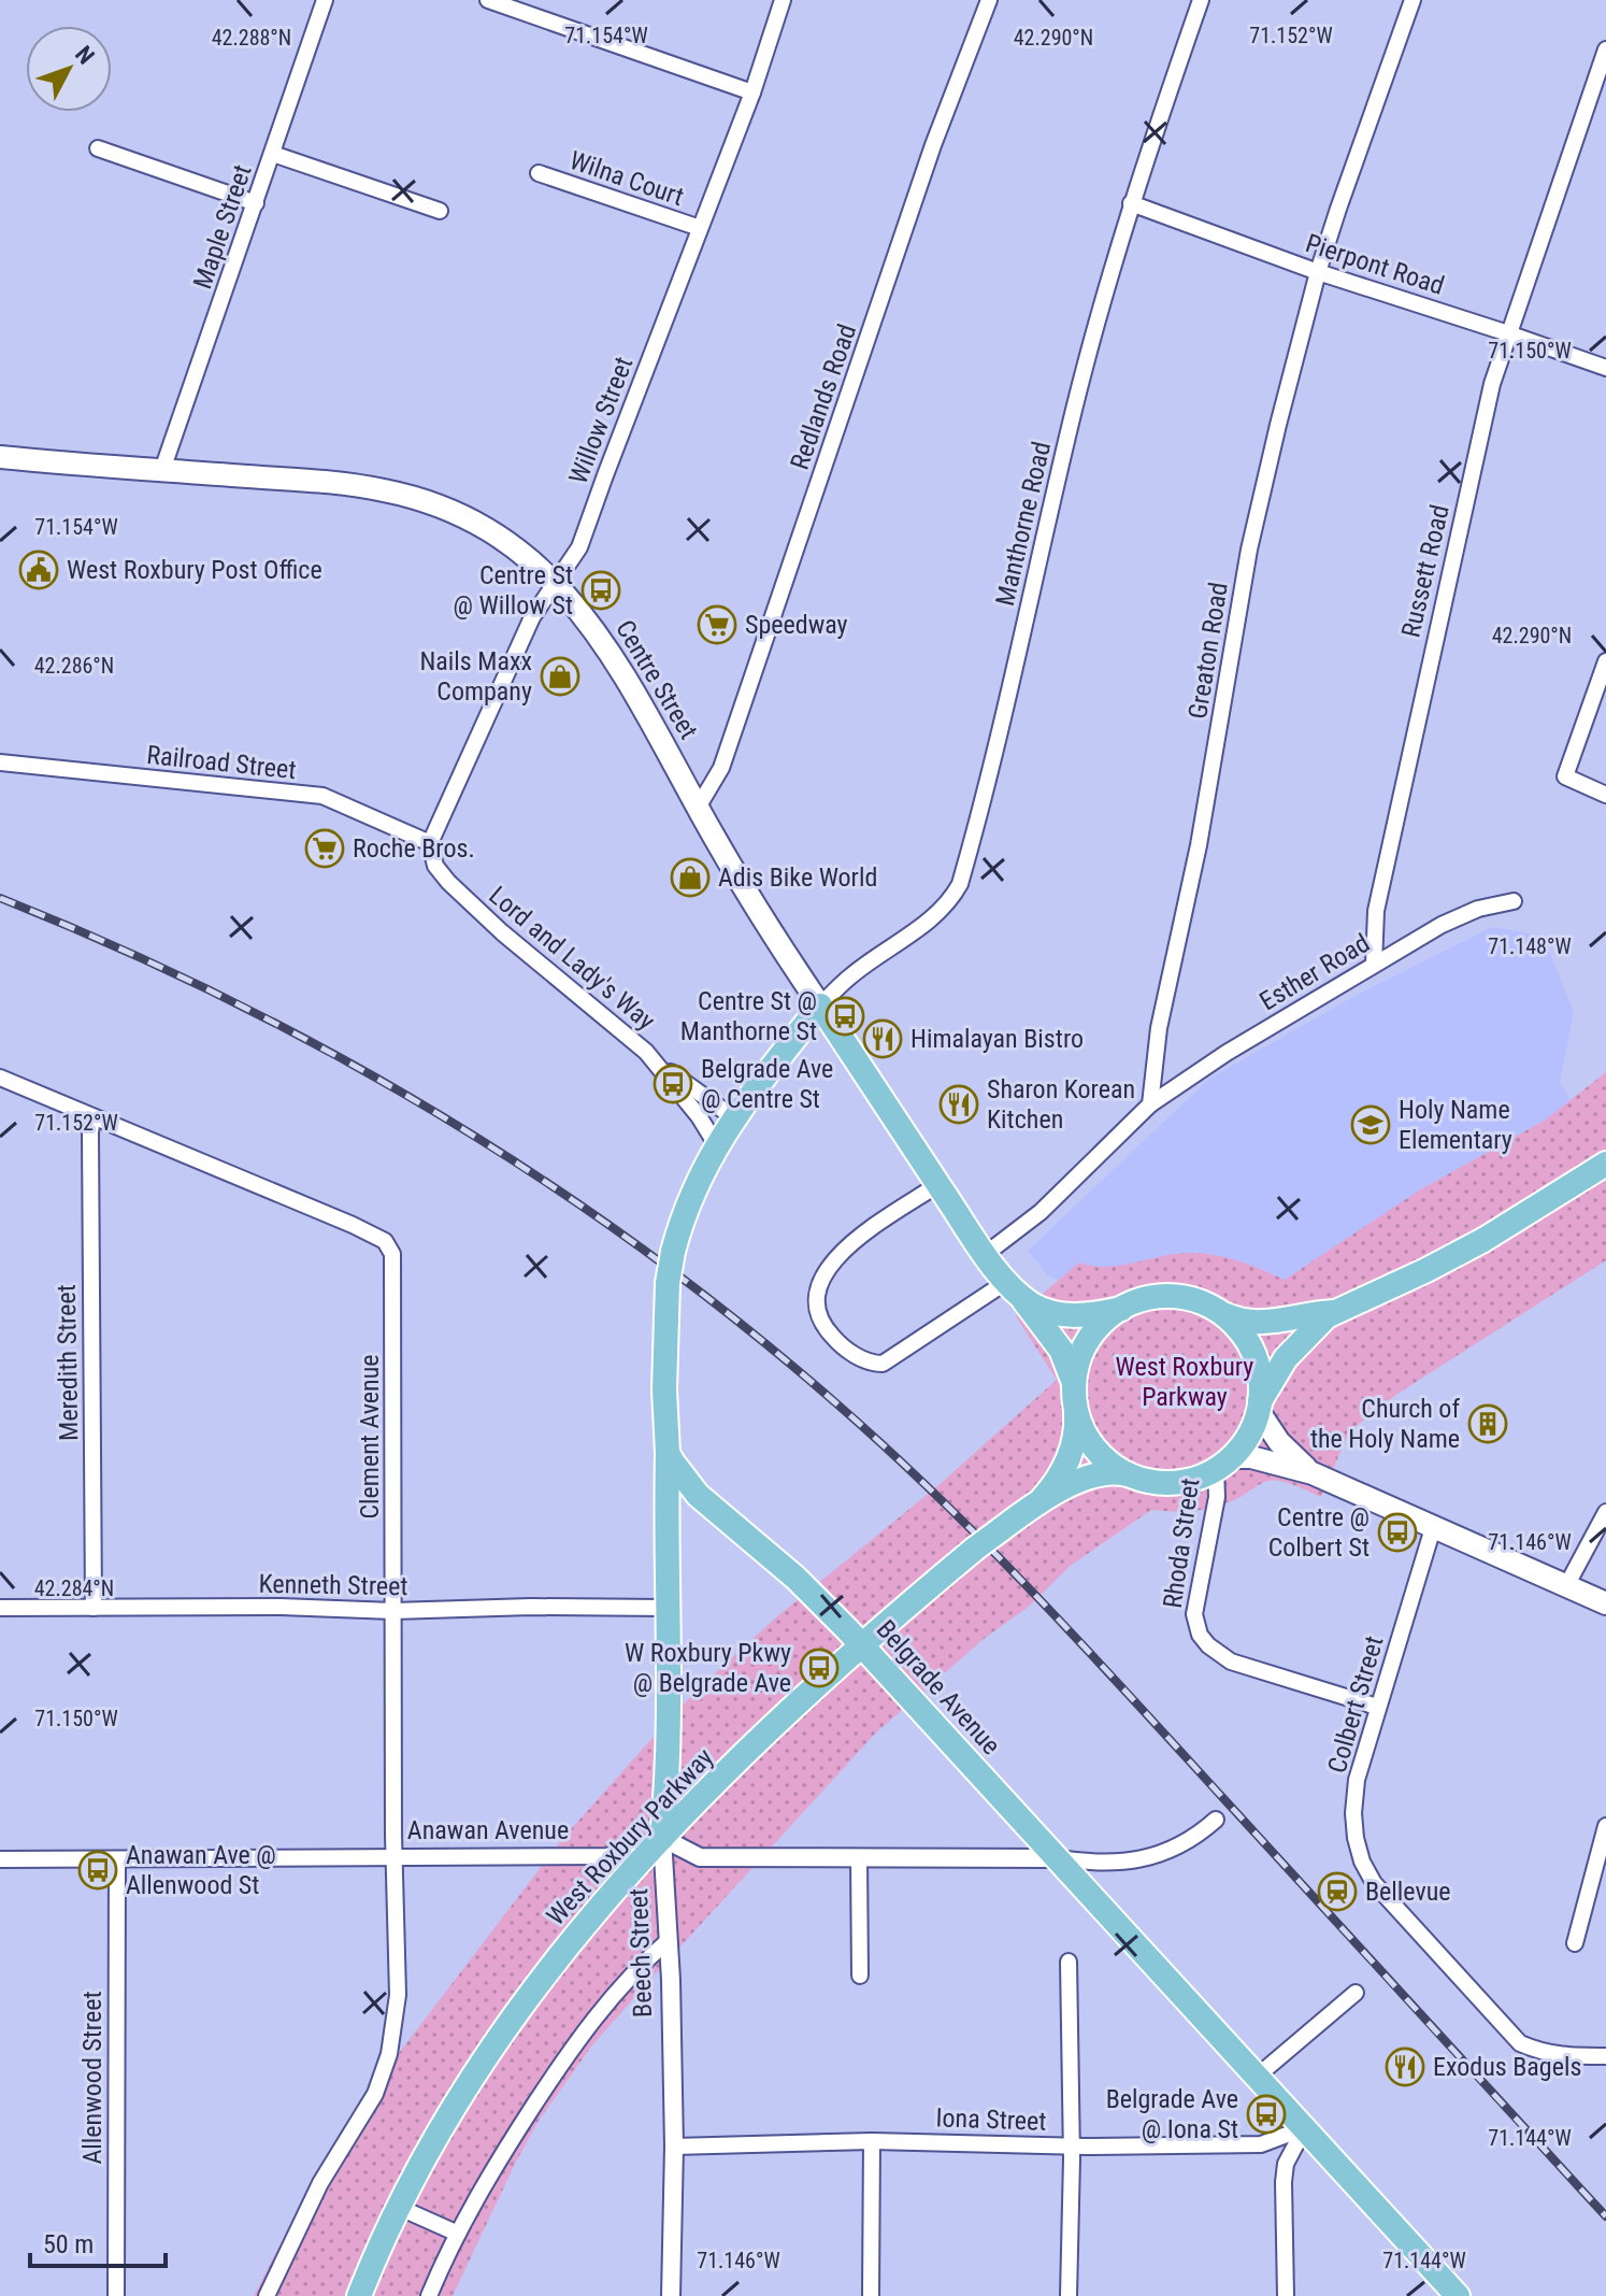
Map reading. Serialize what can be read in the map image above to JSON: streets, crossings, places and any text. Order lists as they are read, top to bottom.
{
  "streets": {
    "main road": [
      "Centre Street",
      "Belgrade Avenue",
      "West Roxbury Parkway",
      "Beech Street"
    ],
    "street": [
      "Wilna Court",
      "Maple Street",
      "Pierpont Road",
      "Redlands Road",
      "Willow Street",
      "Manthorne Road",
      "Russett Road",
      "Greaton Road",
      "Railroad Street",
      "Lord and Lady's Way",
      "Esther Road",
      "Meredith Street",
      "Clement Avenue",
      "Rhoda Street",
      "Kenneth Street",
      "Colbert Street",
      "Anawan Avenue",
      "Allenwood Street",
      "Iona Street"
    ]
  },
  "crossings": [
    ["Wilna Court", "Willow Street"],
    ["Maple Street", "Centre Street"],
    ["Pierpont Road", "Manthorne Road"],
    ["Pierpont Road", "Russett Road"],
    ["Pierpont Road", "Greaton Road"],
    ["Redlands Road", "Centre Street"],
    ["Willow Street", "Centre Street"],
    ["Willow Street", "Railroad Street"],
    ["Willow Street", "Lord and Lady's Way"],
    ["Manthorne Road", "Centre Street"],
    ["Russett Road", "Esther Road"],
    ["Greaton Road", "Esther Road"],
    ["Centre Street", "Rhoda Street"],
    ["Centre Street", "West Roxbury Parkway"],
    ["Railroad Street", "Lord and Lady's Way"],
    ["Meredith Street", "Clement Avenue"],
    ["Meredith Street", "Kenneth Street"],
    ["Clement Avenue", "Kenneth Street"],
    ["Clement Avenue", "Anawan Avenue"],
    ["Rhoda Street", "Colbert Street"],
    ["Rhoda Street", "West Roxbury Parkway"],
    ["Kenneth Street", "Beech Street"],
    ["Belgrade Avenue", "West Roxbury Parkway"],
    ["Belgrade Avenue", "Beech Street"],
    ["Belgrade Avenue", "Iona Street"],
    ["Anawan Avenue", "West Roxbury Parkway"],
    ["Anawan Avenue", "Beech Street"],
    ["Anawan Avenue", "Allenwood Street"],
    ["West Roxbury Parkway", "Beech Street"],
    ["Beech Street", "Iona Street"]
  ],
  "parks": ["West Roxbury Parkway"],
  "places": {
    "public building": ["West Roxbury Post Office"],
    "bus stop": [
      "Centre St @ Willow St",
      "Centre St @ Manthorne St",
      "Belgrade Ave @ Centre St",
      "Centre @ Colbert St",
      "W Roxbury Pkwy @ Belgrade Ave",
      "Anawan Ave @ Allenwood St",
      "Belgrade Ave @ Iona St"
    ],
    "supermarket": ["Speedway", "Roche Bros."],
    "shop": ["Nails Maxx Company", "Adis Bike World"],
    "restaurant": ["Himalayan Bistro", "Sharon Korean Kitchen", "Exodus Bagels"],
    "school or university": ["Holy Name Elementary"],
    "building": ["Church of the Holy Name"],
    "station": ["Bellevue"]
  },
  "scale_bar": "50 m",
  "north": "top right",
  "coordinates": [
    "71.154°W",
    "71.152°W",
    "42.288°N",
    "42.290°N",
    "71.150°W",
    "42.286°N",
    "71.148°W",
    "71.146°W",
    "42.284°N",
    "71.144°W"
  ]
}
